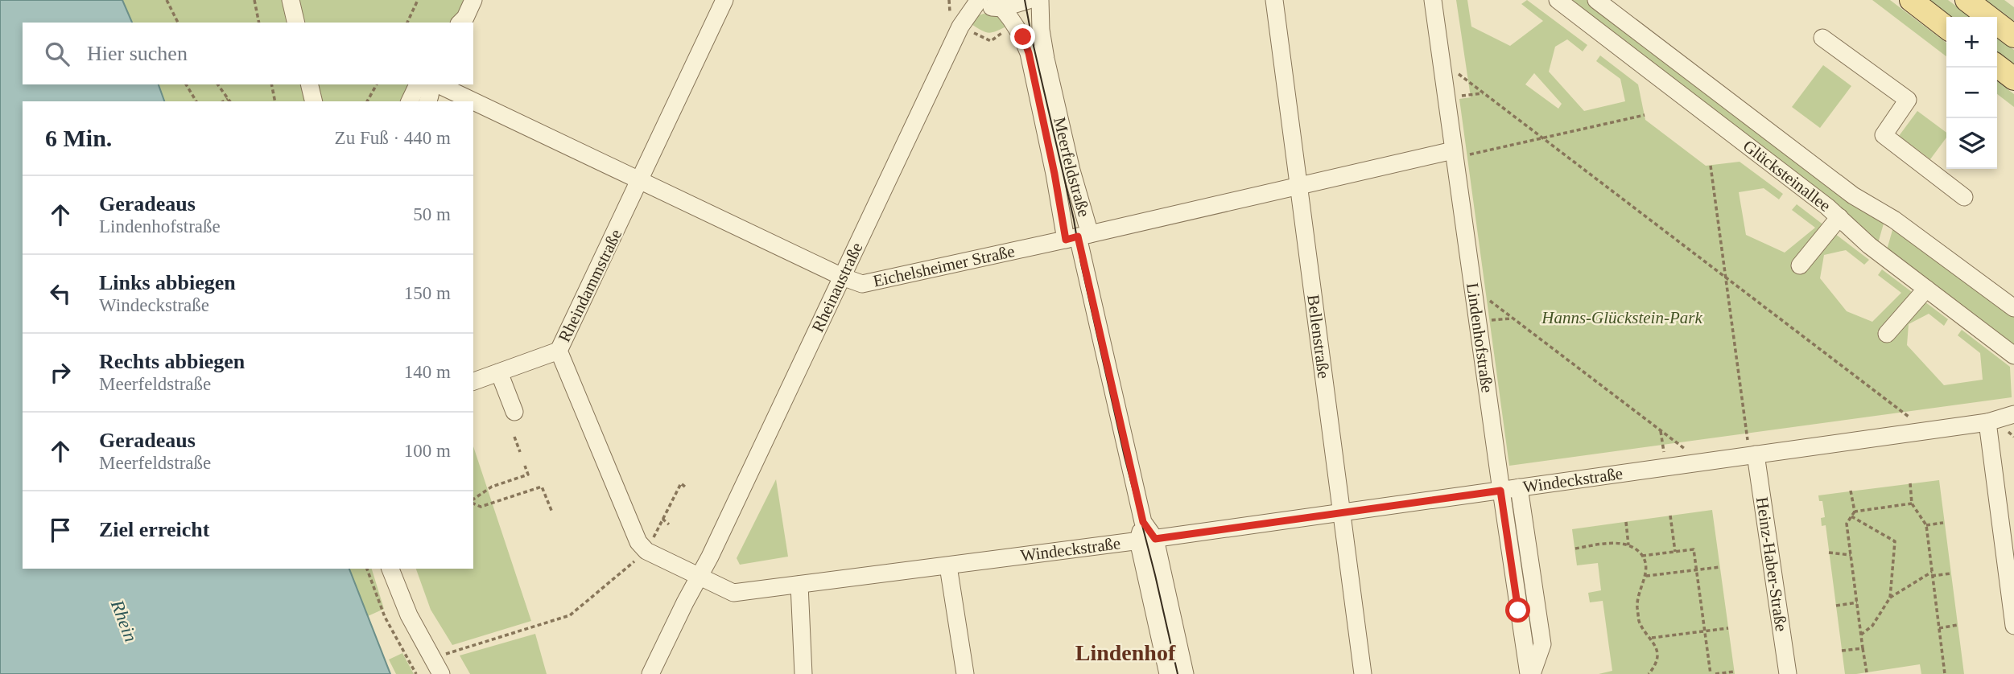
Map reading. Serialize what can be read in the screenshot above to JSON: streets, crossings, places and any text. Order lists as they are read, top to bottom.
{
  "streets": {
    "street": [
      "Meerfeldstraße",
      "Glücksteinallee",
      "Eichelsheimer Straße",
      "Rheindammstraße",
      "Rheinaustraße",
      "Bellenstraße",
      "Lindenhofstraße",
      "Windeckstraße",
      "Heinz-Haber-Straße"
    ]
  },
  "crossings": [
    ["Meerfeldstraße", "Eichelsheimer Straße"],
    ["Meerfeldstraße", "Windeckstraße"],
    ["Eichelsheimer Straße", "Rheindammstraße"],
    ["Eichelsheimer Straße", "Rheinaustraße"],
    ["Eichelsheimer Straße", "Bellenstraße"],
    ["Eichelsheimer Straße", "Lindenhofstraße"],
    ["Rheinaustraße", "Windeckstraße"],
    ["Bellenstraße", "Windeckstraße"],
    ["Lindenhofstraße", "Windeckstraße"],
    ["Windeckstraße", "Heinz-Haber-Straße"]
  ],
  "districts": ["Lindenhof"],
  "water": ["Rhein"],
  "parks": ["Hanns-Glückstein-Park"],
  "page": {
    "map_buttons": ["+", "−"],
    "search": "Hier suchen",
    "heading": ["6 Min.", "Zu Fuß · 440 m"],
    "list": [
      ["Geradeaus", "Lindenhofstraße", "50 m"],
      ["Links abbiegen", "Windeckstraße", "150 m"],
      ["Rechts abbiegen", "Meerfeldstraße", "140 m"],
      ["Geradeaus", "Meerfeldstraße", "100 m"],
      "Ziel erreicht"
    ]
  }
}
